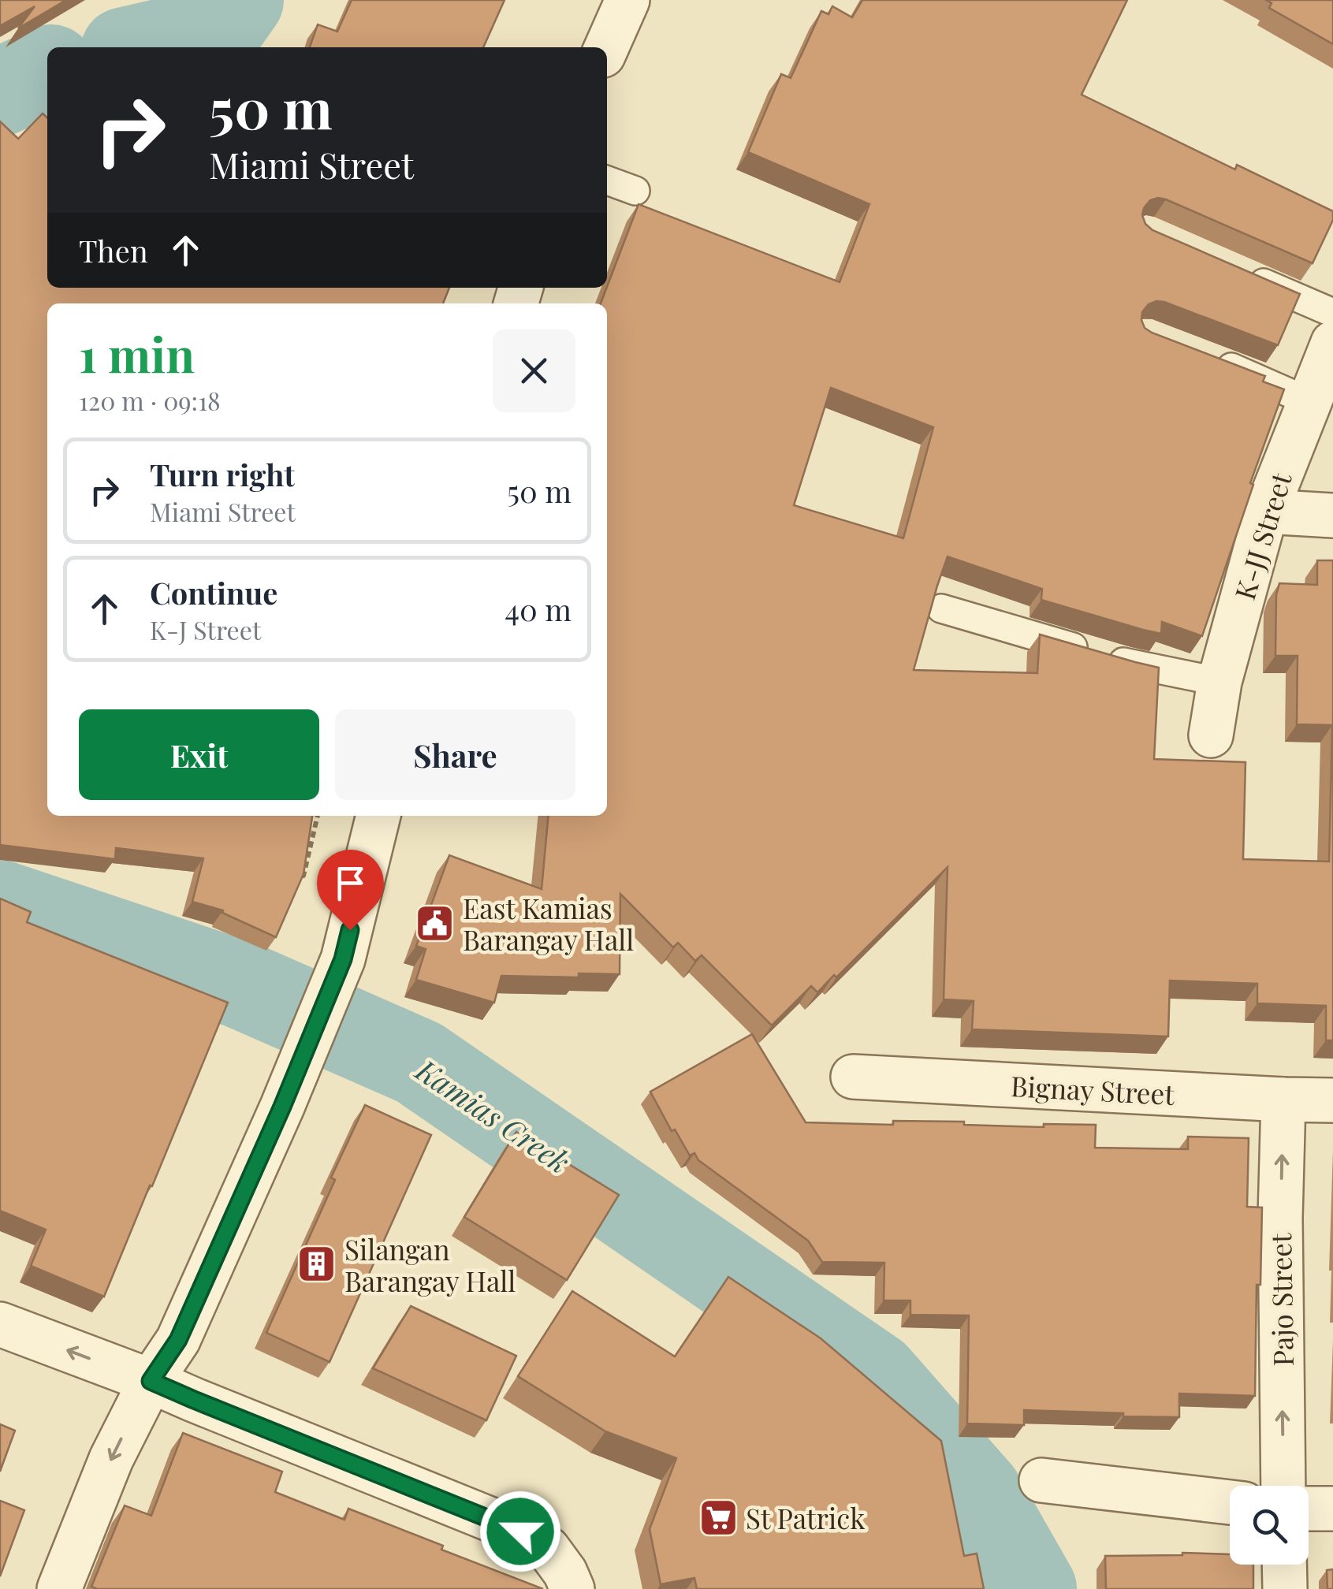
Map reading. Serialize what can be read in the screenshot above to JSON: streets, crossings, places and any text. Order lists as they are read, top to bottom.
{
  "streets": {
    "street": ["K-JJ Street", "Bignay Street", "Pajo Street"]
  },
  "crossings": [
    ["Bignay Street", "Pajo Street"]
  ],
  "one_way": ["Pajo Street"],
  "water": ["Kamias Creek"],
  "places": {
    "public building": ["East Kamias Barangay Hall"],
    "building": ["Silangan Barangay Hall"],
    "supermarket": ["St Patrick"]
  },
  "page": {
    "turn": ["50 m", "Miami Street"],
    "then": "Then",
    "heading": ["1 min", "120 m · 09:18"],
    "list": [
      {
        "name": "Turn right",
        "note": "Miami Street",
        "value": "50 m"
      },
      {
        "name": "Continue",
        "note": "K-J Street",
        "value": "40 m"
      }
    ],
    "buttons": ["Exit", "Share"]
  }
}
